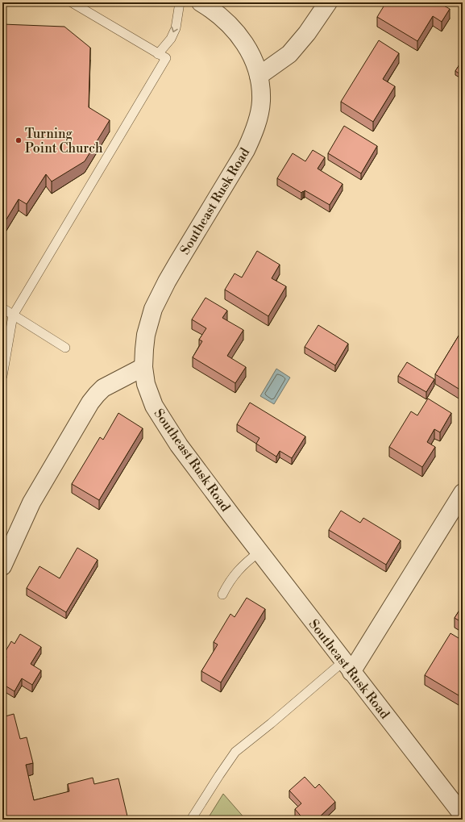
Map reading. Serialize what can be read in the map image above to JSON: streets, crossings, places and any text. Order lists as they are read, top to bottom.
{
  "streets": {
    "street": ["Southeast Rusk Road"]
  },
  "places": ["Turning Point Church"]
}
